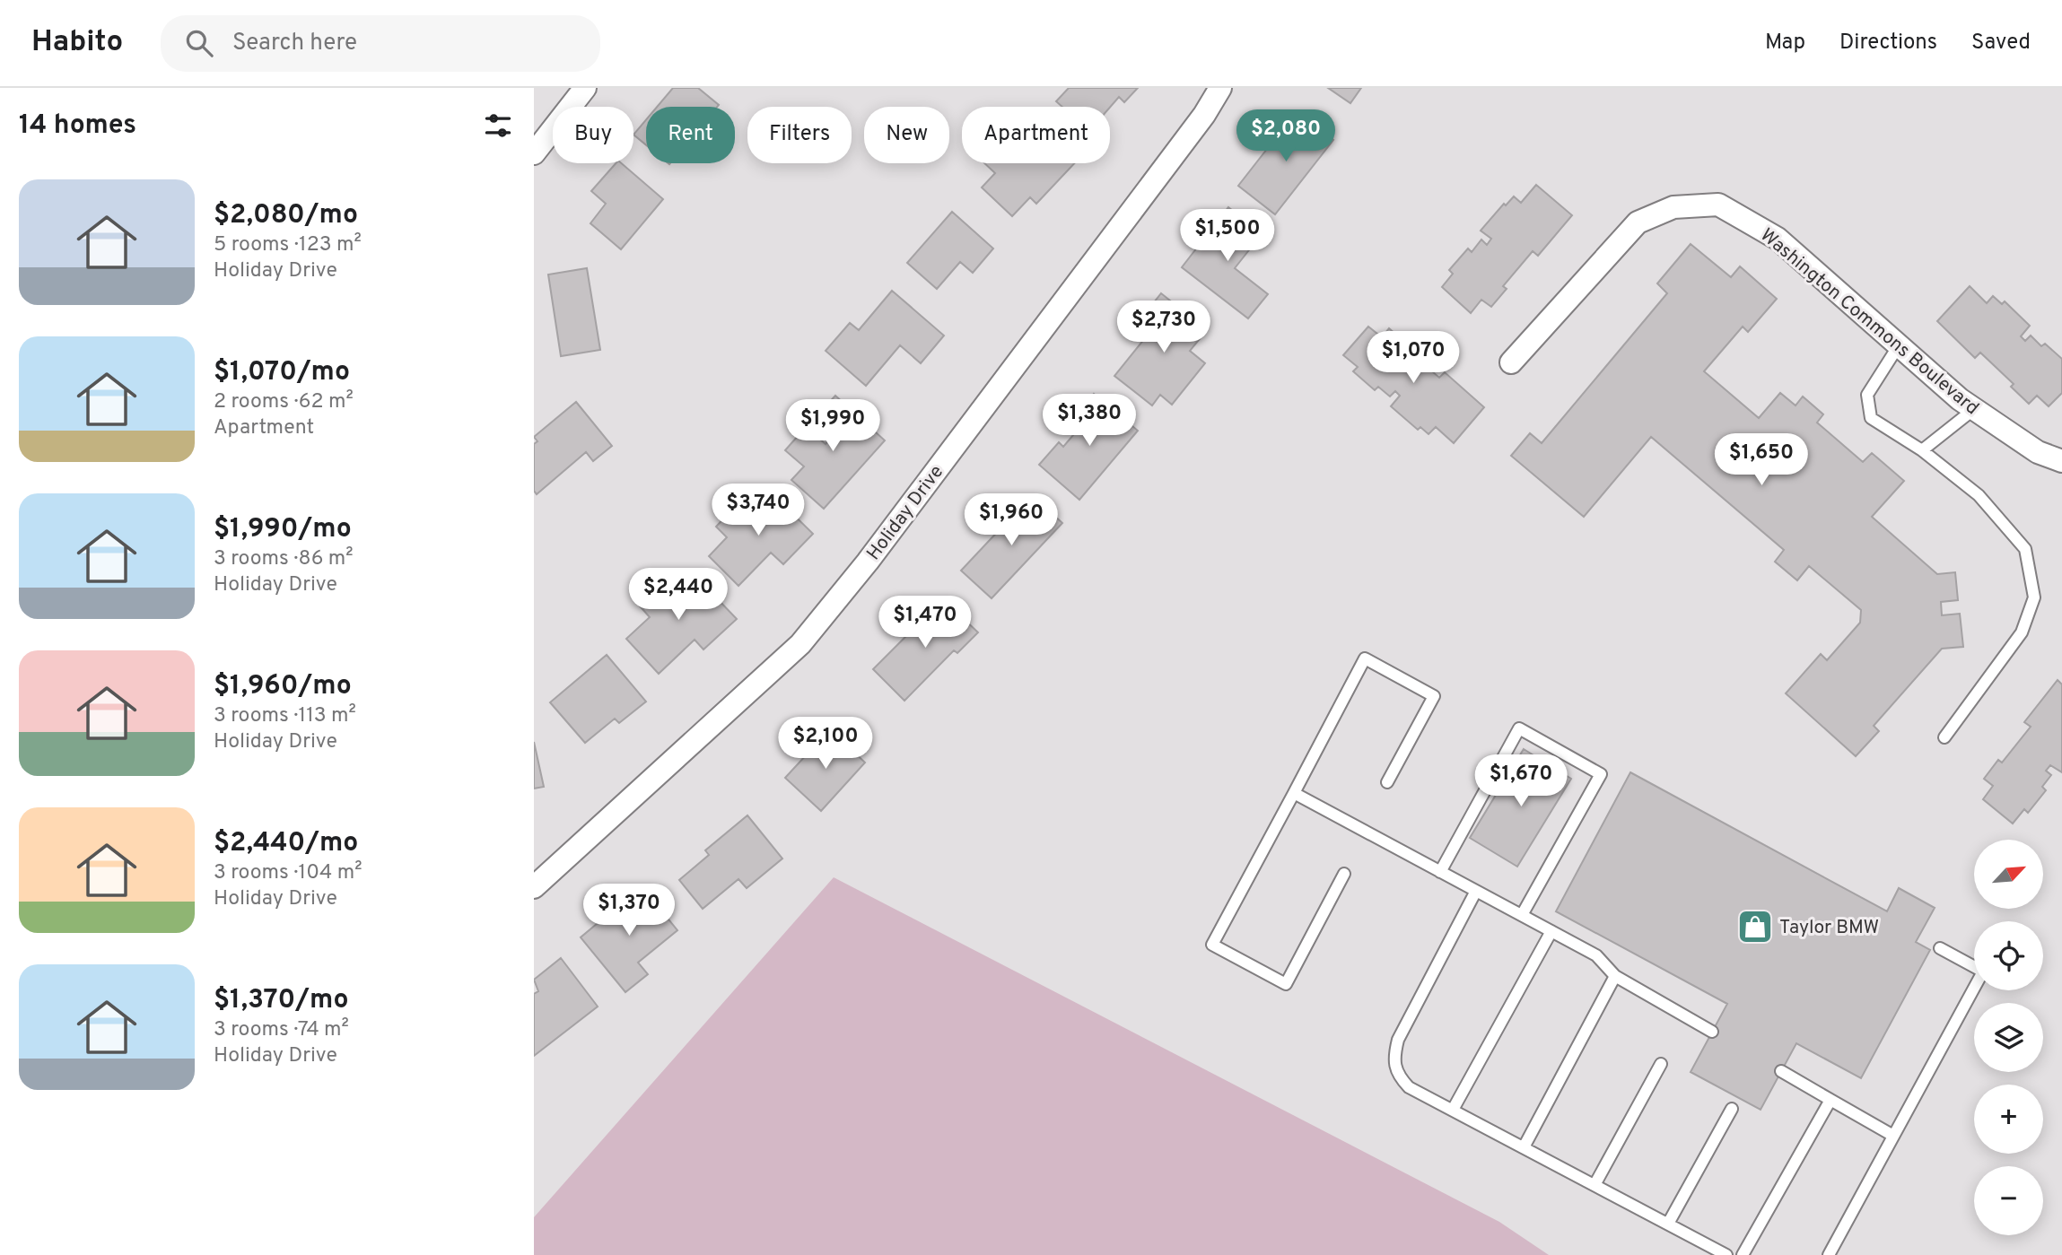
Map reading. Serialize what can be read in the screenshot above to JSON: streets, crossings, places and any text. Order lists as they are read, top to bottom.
{
  "streets": {
    "street": ["Washington Commons Boulevard", "Holiday Drive"]
  },
  "places": {
    "shop": ["Taylor BMW"]
  },
  "north": "top right",
  "page": {
    "header": "Habito",
    "search": "Search here",
    "nav": ["Map", "Directions", "Saved"],
    "heading": "14 homes",
    "chip": [
      "Buy",
      "Rent",
      "Filters",
      "New",
      "Apartment"
    ],
    "price": [
      "$2,080",
      "$1,500",
      "$2,730",
      "$1,070",
      "$1,380",
      "$1,990",
      "$1,650",
      "$3,740",
      "$1,960",
      "$2,440",
      "$1,470",
      "$2,100",
      "$1,670",
      "$1,370"
    ],
    "list": [
      {
        "name": "$2,080/mo",
        "note": "5 rooms · 123 m² · Holiday Drive"
      },
      {
        "name": "$1,070/mo",
        "note": "2 rooms · 62 m² · Apartment"
      },
      {
        "name": "$1,990/mo",
        "note": "3 rooms · 86 m² · Holiday Drive"
      },
      {
        "name": "$1,960/mo",
        "note": "3 rooms · 113 m² · Holiday Drive"
      },
      {
        "name": "$2,440/mo",
        "note": "3 rooms · 104 m² · Holiday Drive"
      },
      {
        "name": "$1,370/mo",
        "note": "3 rooms · 74 m² · Holiday Drive"
      }
    ],
    "map_buttons": ["+", "−"]
  }
}
